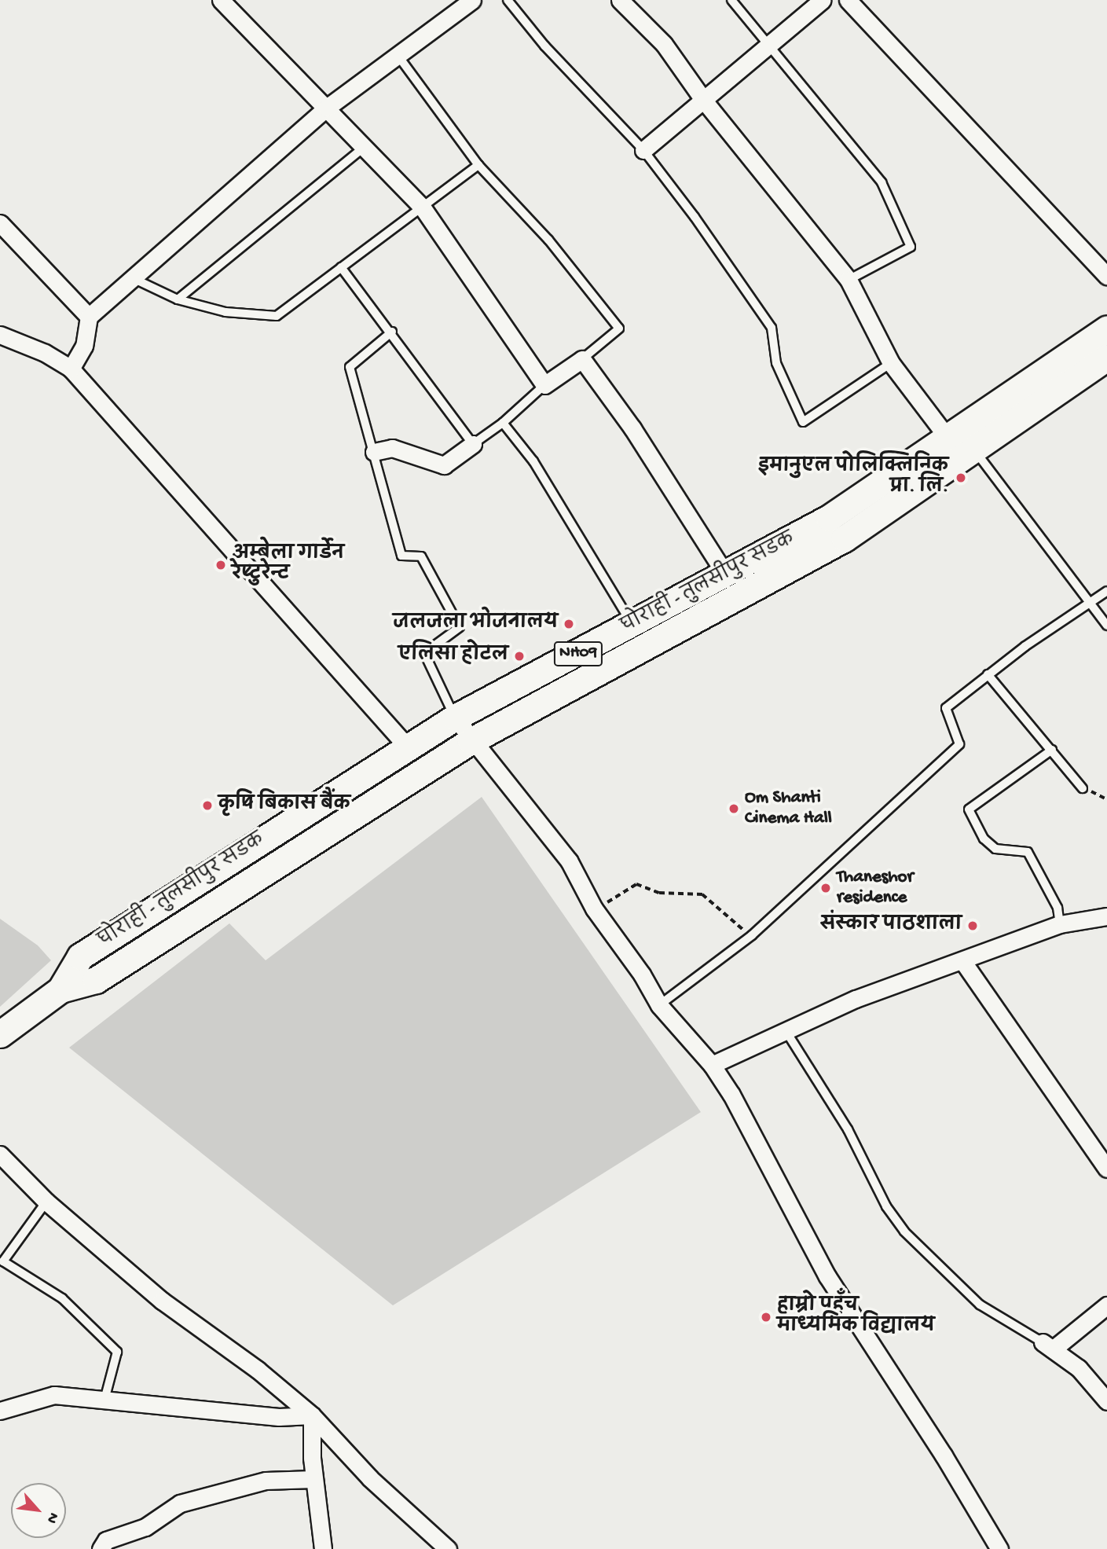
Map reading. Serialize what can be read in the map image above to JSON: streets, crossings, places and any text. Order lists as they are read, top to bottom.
{
  "streets": {
    "main road": ["घोराही - तुलसीपुर सडक", "NH09"]
  },
  "places": [
    "इमानुएल पोलिक्लिनिक प्रा. लि.",
    "अम्ब्रेला गार्डेन रेष्टुरेन्ट",
    "जलजला भोजनालय",
    "एलिसा होटल",
    "कृषि बिकास बैंक",
    "Om Shanti Cinema Hall",
    "Thaneshor residence",
    "संस्कार पाठशाला",
    "हाम्रो पहुँच माध्यमिक विद्यालय"
  ],
  "north": "bottom right"
}
